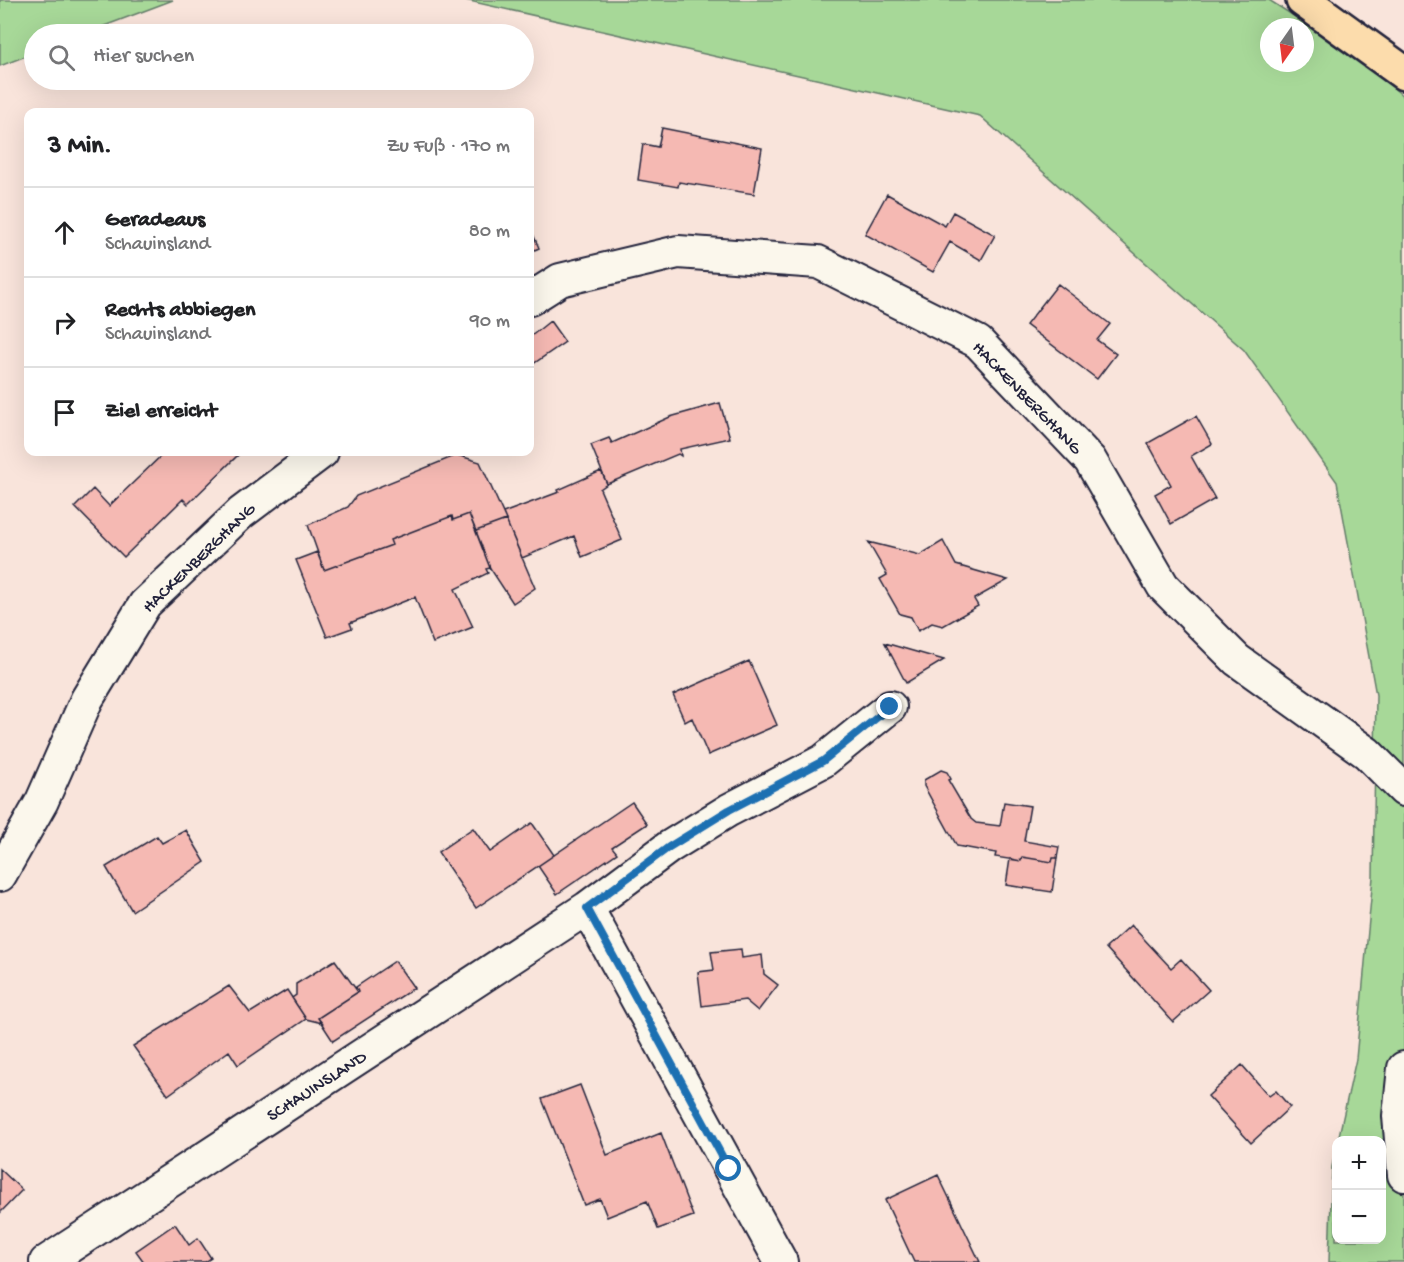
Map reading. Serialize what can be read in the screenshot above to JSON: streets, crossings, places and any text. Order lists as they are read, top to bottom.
{
  "streets": {
    "street": ["HACKENBERGHANG", "SCHAUINSLAND"]
  },
  "north": "bottom",
  "page": {
    "search": "Hier suchen",
    "heading": ["3 Min.", "Zu Fuß · 170 m"],
    "list": [
      ["Geradeaus", "Schauinsland", "80 m"],
      ["Rechts abbiegen", "Schauinsland", "90 m"],
      "Ziel erreicht"
    ],
    "map_buttons": ["+", "−"]
  }
}
